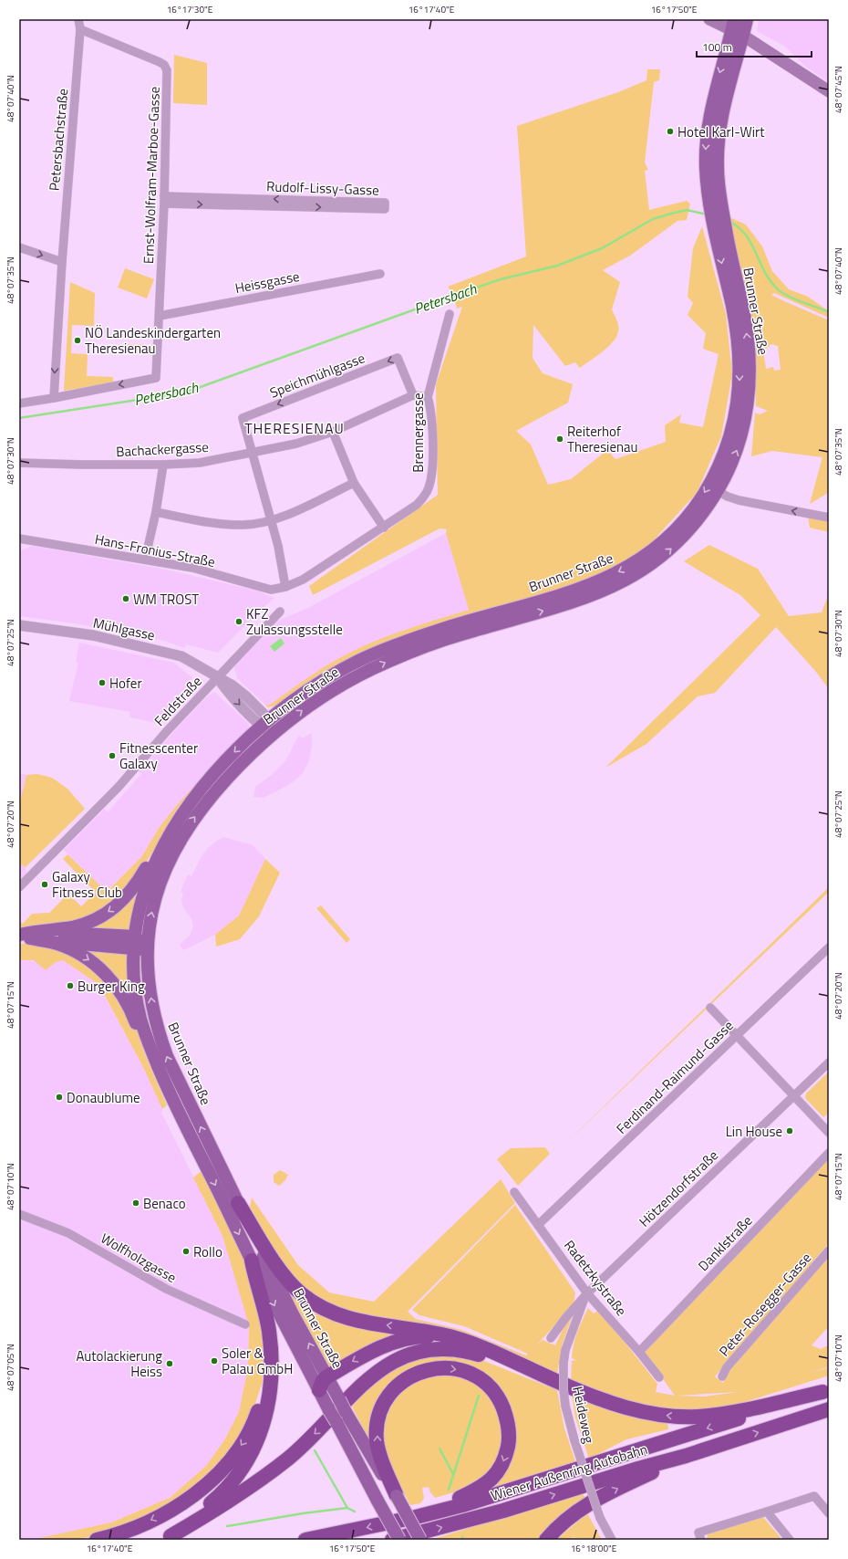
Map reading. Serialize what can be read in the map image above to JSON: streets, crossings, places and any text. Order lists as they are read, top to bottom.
{
  "streets": {
    "highway": ["Wiener Außenring Autobahn"],
    "main road": ["Brunner Straße"],
    "street": [
      "Petersbachstraße",
      "Ernst-Wolfram-Marboe-Gasse",
      "Rudolf-Lissy-Gasse",
      "Heissgasse",
      "Speichmühlgasse",
      "Brennergasse",
      "Bachackergasse",
      "Hans-Fronius-Straße",
      "Mühlgasse",
      "Feldstraße",
      "Ferdinand-Raimund-Gasse",
      "Hötzendorfstraße",
      "Danklstraße",
      "Wolfholzgasse",
      "Radetzkystraße",
      "Peter-Rosegger-Gasse",
      "Heideweg"
    ]
  },
  "crossings": [
    ["Petersbachstraße", "Ernst-Wolfram-Marboe-Gasse"],
    ["Ernst-Wolfram-Marboe-Gasse", "Rudolf-Lissy-Gasse"],
    ["Ernst-Wolfram-Marboe-Gasse", "Heissgasse"],
    ["Brunner Straße", "Mühlgasse"],
    ["Speichmühlgasse", "Bachackergasse"],
    ["Brennergasse", "Hans-Fronius-Straße"],
    ["Mühlgasse", "Feldstraße"],
    ["Ferdinand-Raimund-Gasse", "Radetzkystraße"],
    ["Hötzendorfstraße", "Radetzkystraße"],
    ["Hötzendorfstraße", "Heideweg"],
    ["Danklstraße", "Radetzkystraße"],
    ["Radetzkystraße", "Heideweg"]
  ],
  "one_way": ["Petersbachstraße"],
  "districts": ["THERESIENAU"],
  "water": ["Petersbach"],
  "places": [
    "Hotel Karl-Wirt",
    "NÖ Landeskindergarten Theresienau",
    "Reiterhof Theresienau",
    "WM TROST",
    "KFZ Zulassungsstelle",
    "Hofer",
    "Fitnesscenter Galaxy",
    "Galaxy Fitness Club",
    "Burger King",
    "Donaublume",
    "Lin House",
    "Benaco",
    "Rollo",
    "Soler & Palau GmbH",
    "Autolackierung Heiss"
  ],
  "scale_bar": "100 m",
  "coordinates": [
    "16°17'30\"E",
    "16°17'40\"E",
    "16°17'50\"E",
    "48°07'45\"N",
    "48°07'40\"N",
    "48°07'35\"N",
    "48°07'30\"N",
    "48°07'25\"N",
    "48°07'20\"N",
    "48°07'15\"N",
    "48°07'10\"N",
    "48°07'05\"N",
    "16°18'00\"E"
  ]
}
